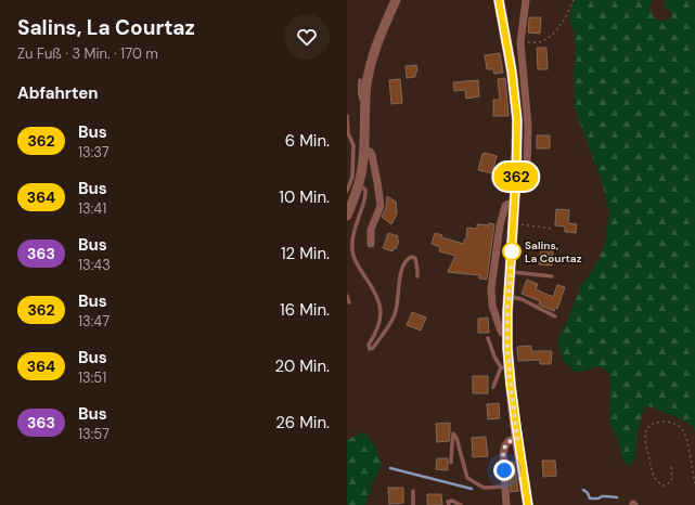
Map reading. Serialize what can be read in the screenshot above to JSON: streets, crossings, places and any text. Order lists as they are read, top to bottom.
{
  "places": ["Salins, La Courtaz"],
  "lines": ["bus line 362"],
  "page": {
    "heading": [
      ["Salins, La Courtaz", "Zu Fuß · 3 Min. · 170 m"],
      "Abfahrten"
    ],
    "on_map": "362",
    "list": [
      {
        "mark": "362",
        "name": "Bus",
        "note": "13:37",
        "value": "6 Min."
      },
      {
        "mark": "364",
        "name": "Bus",
        "note": "13:41",
        "value": "10 Min."
      },
      {
        "mark": "363",
        "name": "Bus",
        "note": "13:43",
        "value": "12 Min."
      },
      {
        "mark": "362",
        "name": "Bus",
        "note": "13:47",
        "value": "16 Min."
      },
      {
        "mark": "364",
        "name": "Bus",
        "note": "13:51",
        "value": "20 Min."
      },
      {
        "mark": "363",
        "name": "Bus",
        "note": "13:57",
        "value": "26 Min."
      }
    ]
  }
}
